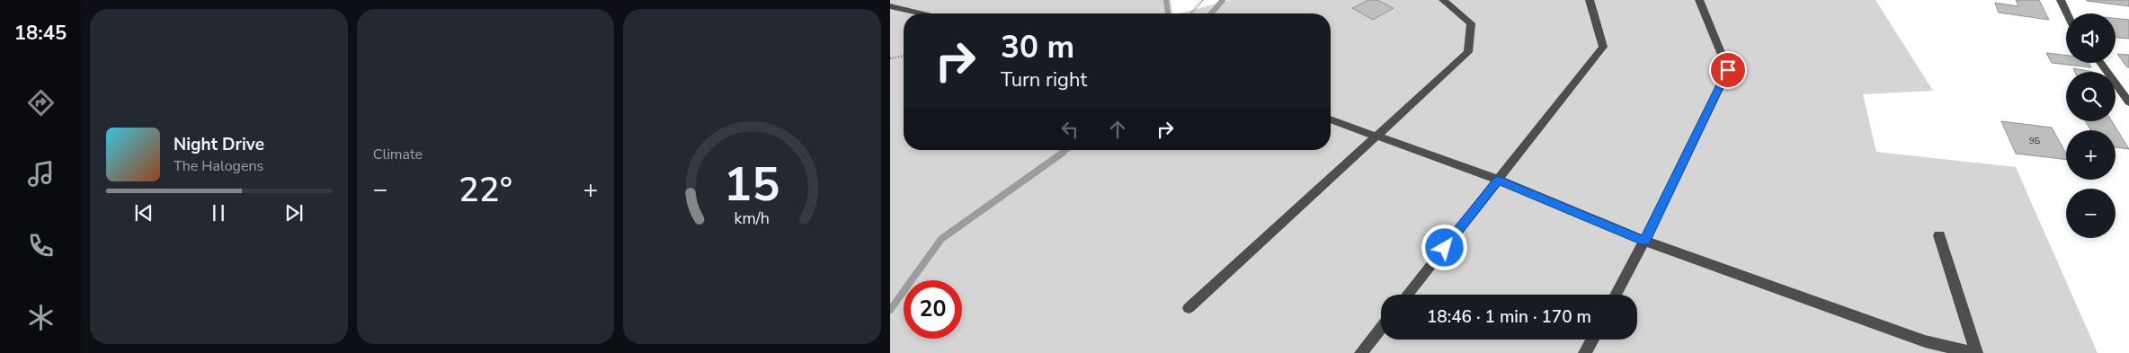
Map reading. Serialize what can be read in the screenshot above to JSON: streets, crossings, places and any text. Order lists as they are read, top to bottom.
{
  "house_numbers": ["9Б"],
  "page": {
    "tabs": "18:45",
    "tile": "Climate",
    "map_buttons": ["+", "−"],
    "turn": ["30 m", "Turn right"],
    "song": ["Night Drive", "The Halogens"],
    "heat": ["−", "22°", "+"],
    "limit": "20",
    "trip": "18:46 · 1 min · 170 m",
    "gauge": ["15", "km/h"]
  }
}
